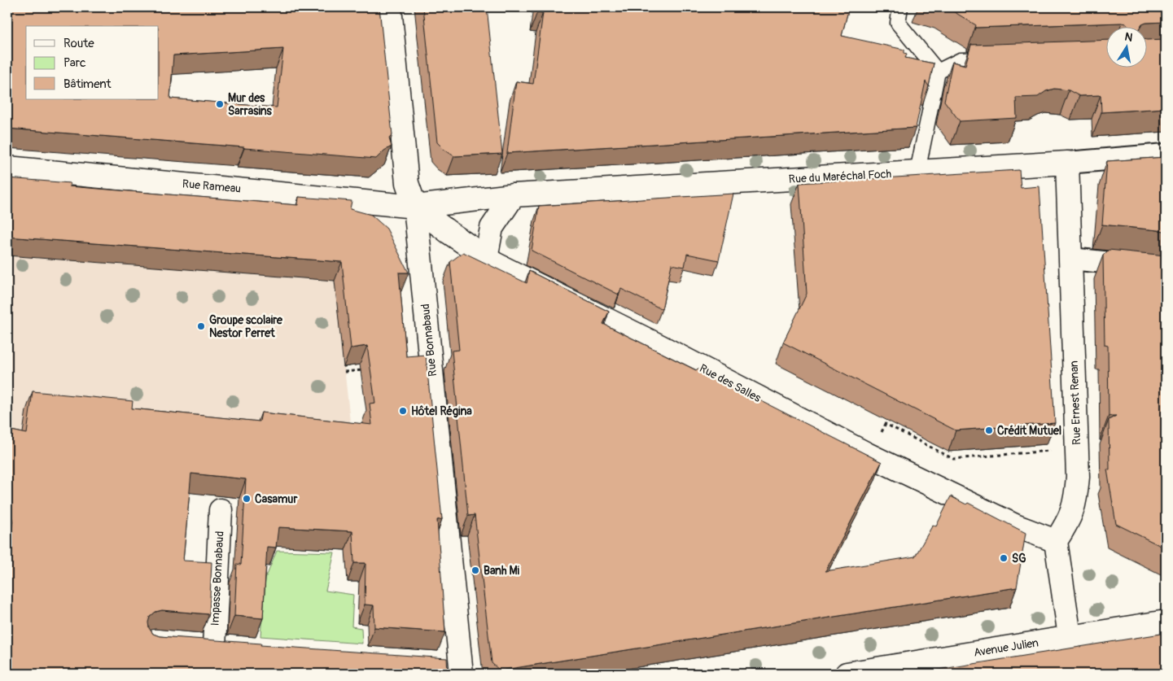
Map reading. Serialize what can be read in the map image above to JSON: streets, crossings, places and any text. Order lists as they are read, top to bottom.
{
  "streets": {
    "street": [
      "Rue du Maréchal Foch",
      "Rue Rameau",
      "Rue Bonnabaud",
      "Rue des Salles",
      "Rue Ernest Renan",
      "Impasse Bonnabaud",
      "Avenue Julien"
    ]
  },
  "crossings": [
    ["Rue du Maréchal Foch", "Rue Rameau"],
    ["Rue du Maréchal Foch", "Rue Bonnabaud"],
    ["Rue du Maréchal Foch", "Rue des Salles"],
    ["Rue du Maréchal Foch", "Rue Ernest Renan"],
    ["Rue Rameau", "Rue Bonnabaud"],
    ["Rue Rameau", "Rue des Salles"],
    ["Rue Bonnabaud", "Rue des Salles"],
    ["Rue des Salles", "Rue Ernest Renan"]
  ],
  "places": [
    "Mur des Sarrasins",
    "Groupe scolaire Nestor Perret",
    "Hôtel Régina",
    "Crédit Mutuel",
    "Casamur",
    "SG",
    "Banh Mi"
  ],
  "legend": ["Route", "Parc", "Bâtiment"],
  "north": "top"
}
